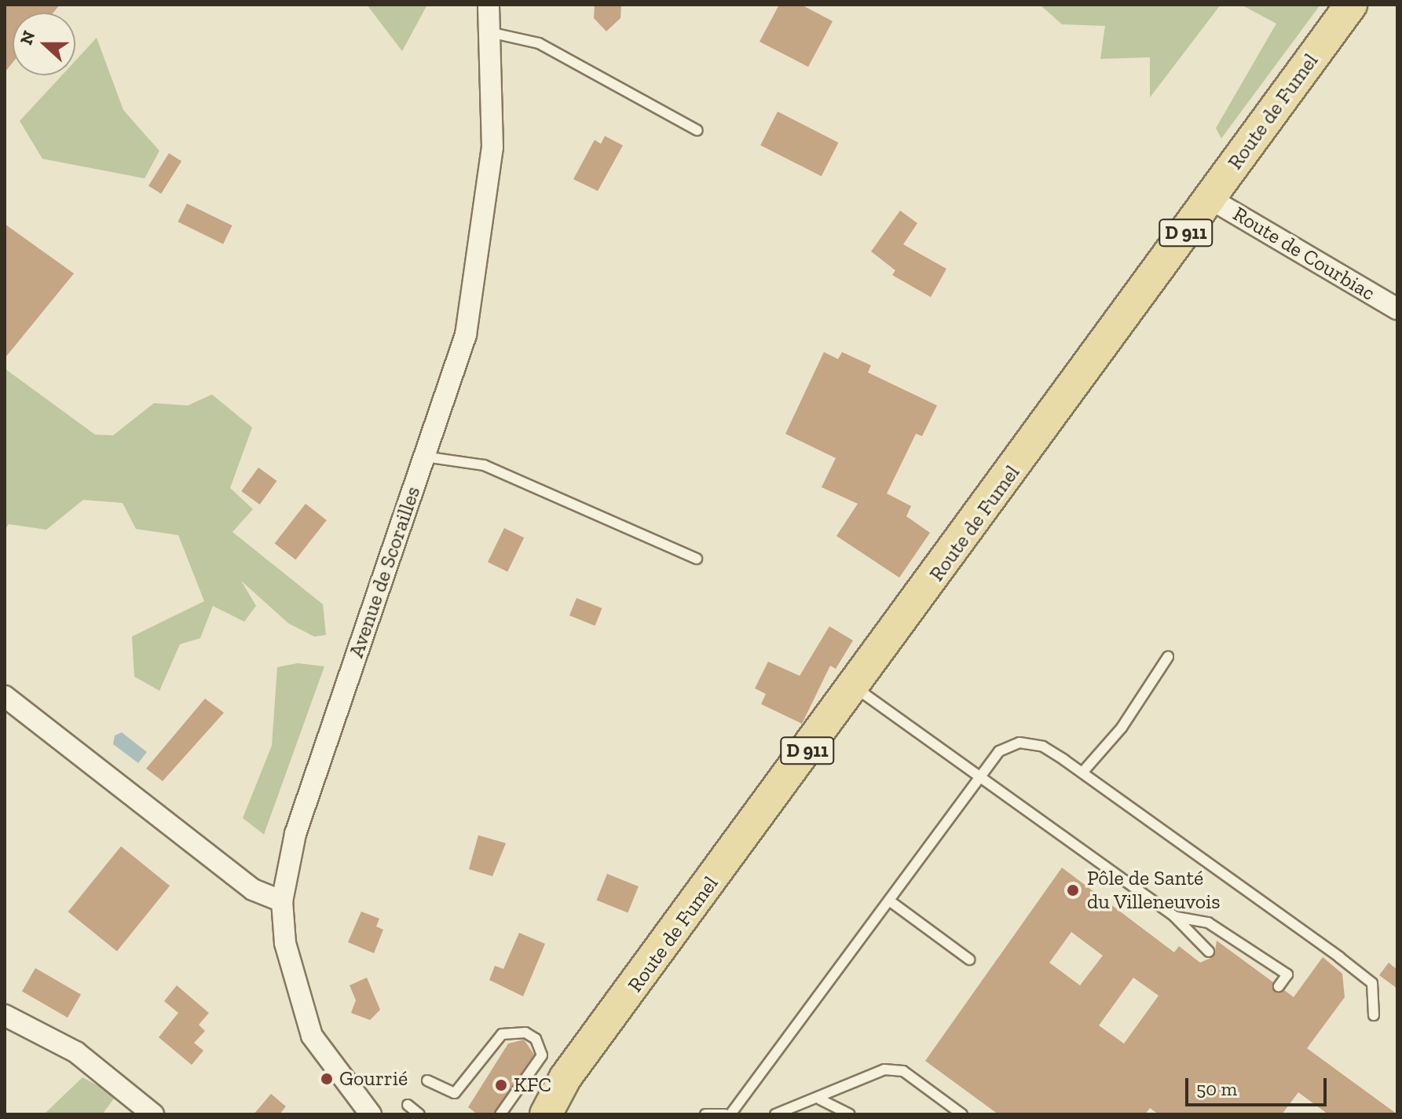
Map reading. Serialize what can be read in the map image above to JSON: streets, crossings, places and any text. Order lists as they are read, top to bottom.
{
  "streets": {
    "main road": ["Route de Fumel", "D 911"],
    "street": ["Route de Courbiac", "Avenue de Scorailles"]
  },
  "crossings": [
    ["Route de Fumel", "Route de Courbiac"]
  ],
  "places": ["Pôle de Santé du Villeneuvois", "Gourrié", "KFC"],
  "scale_bar": "50 m",
  "north": "left"
}
